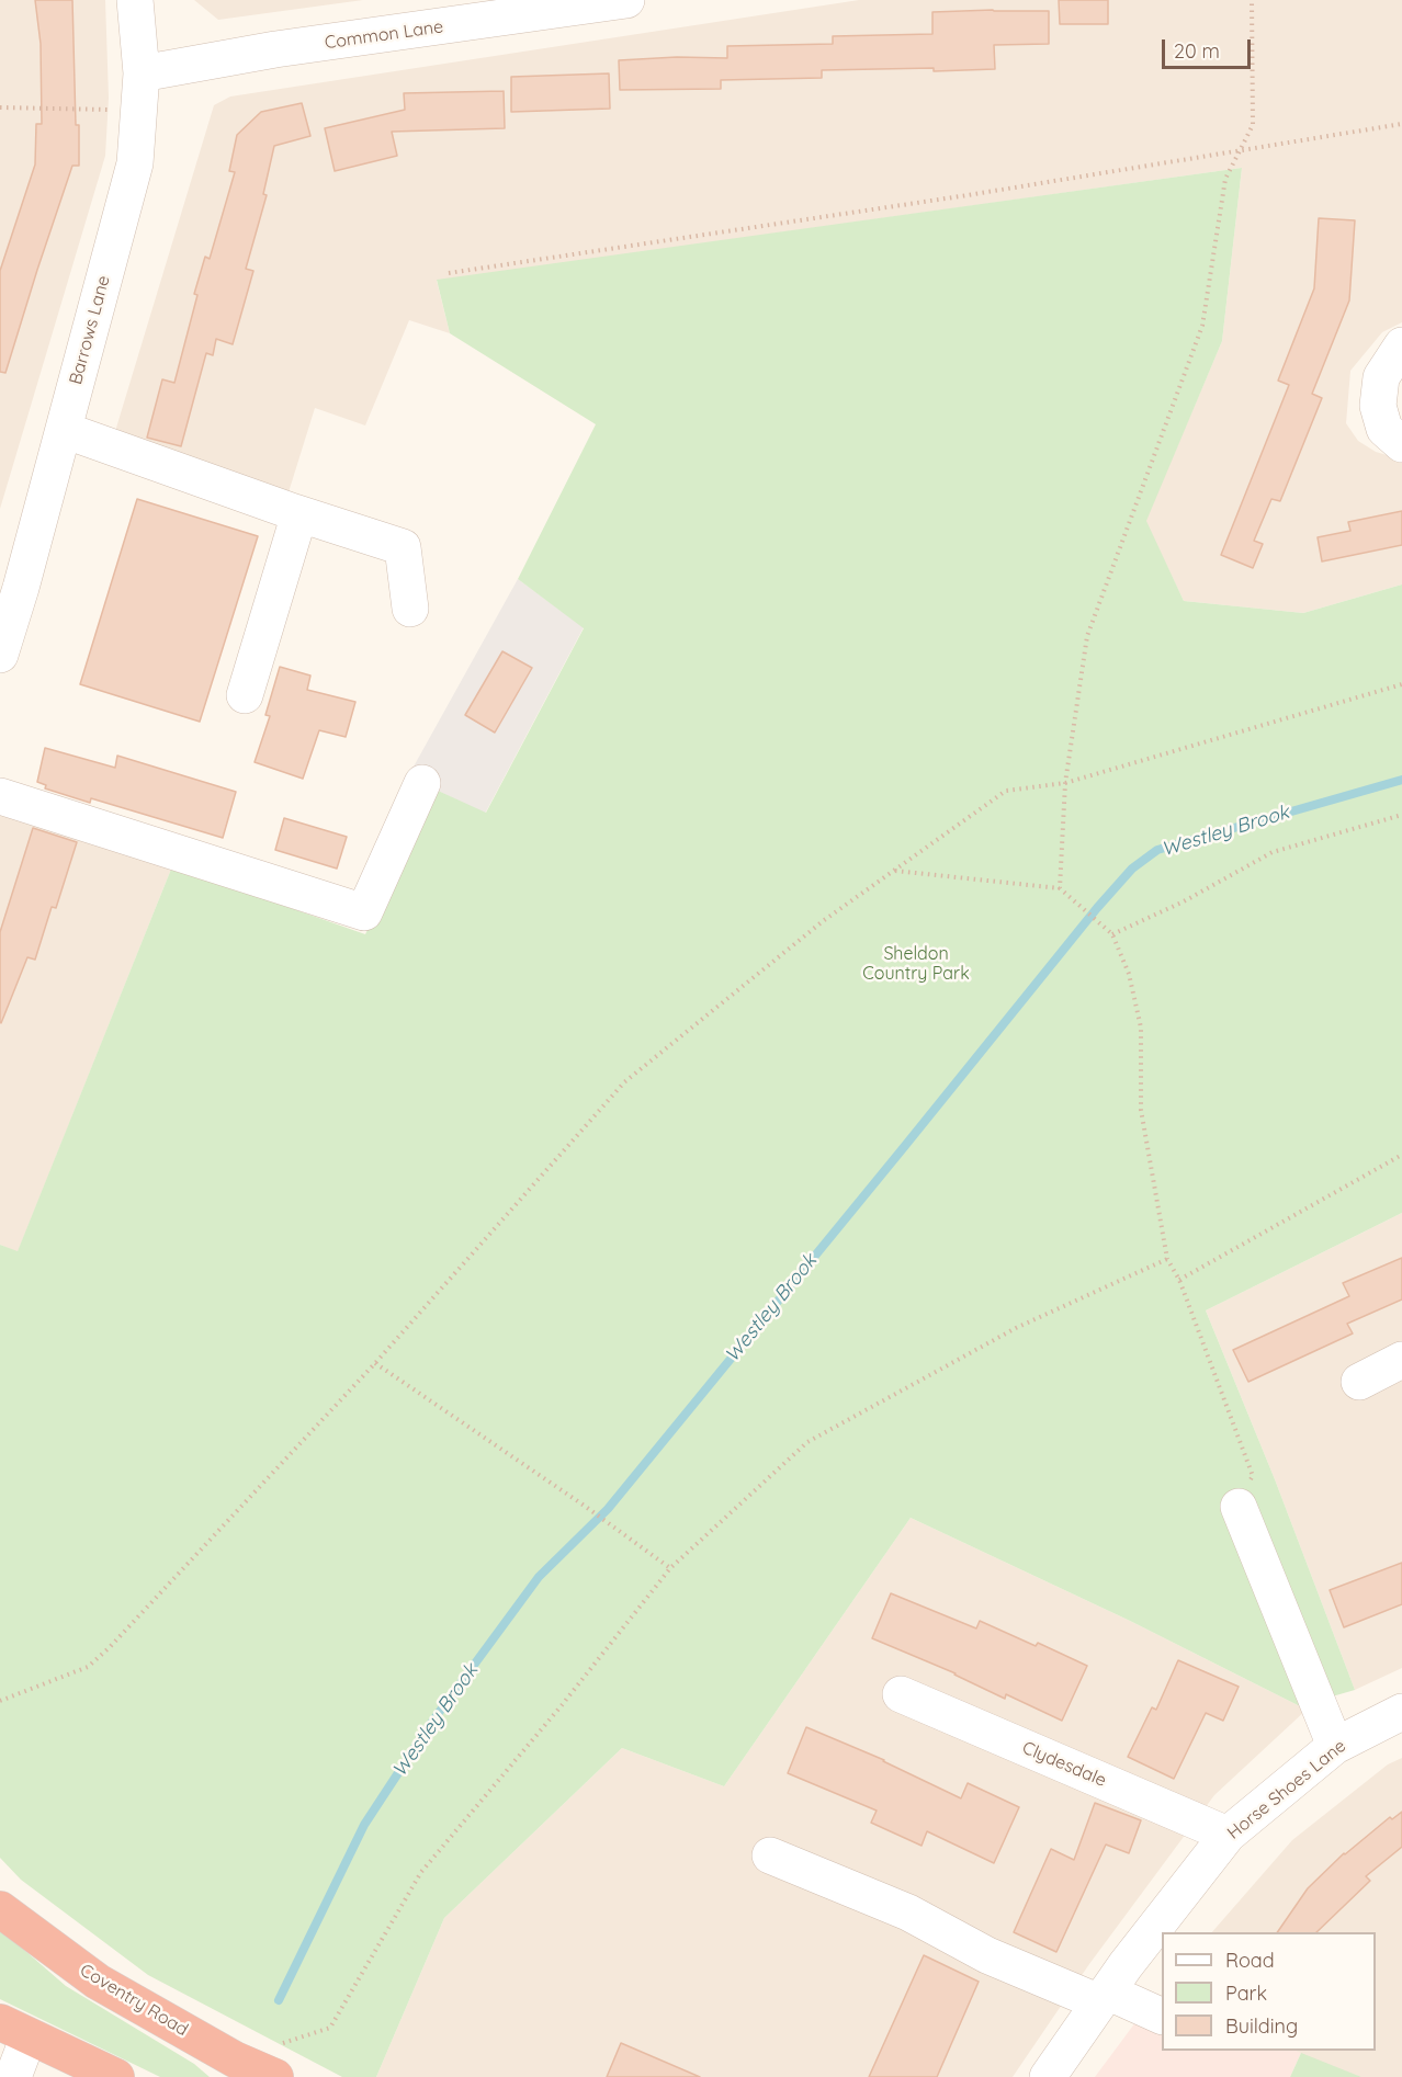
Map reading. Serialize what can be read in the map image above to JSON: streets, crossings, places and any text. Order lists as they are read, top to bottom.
{
  "streets": {
    "highway": ["Coventry Road"],
    "street": [
      "Common Lane",
      "Barrows Lane",
      "Clydesdale",
      "Horse Shoes Lane"
    ]
  },
  "crossings": [
    ["Common Lane", "Barrows Lane"],
    ["Clydesdale", "Horse Shoes Lane"]
  ],
  "water": ["Westley Brook"],
  "parks": ["Sheldon Country Park"],
  "legend": ["Road", "Park", "Building"],
  "scale_bar": "20 m"
}
